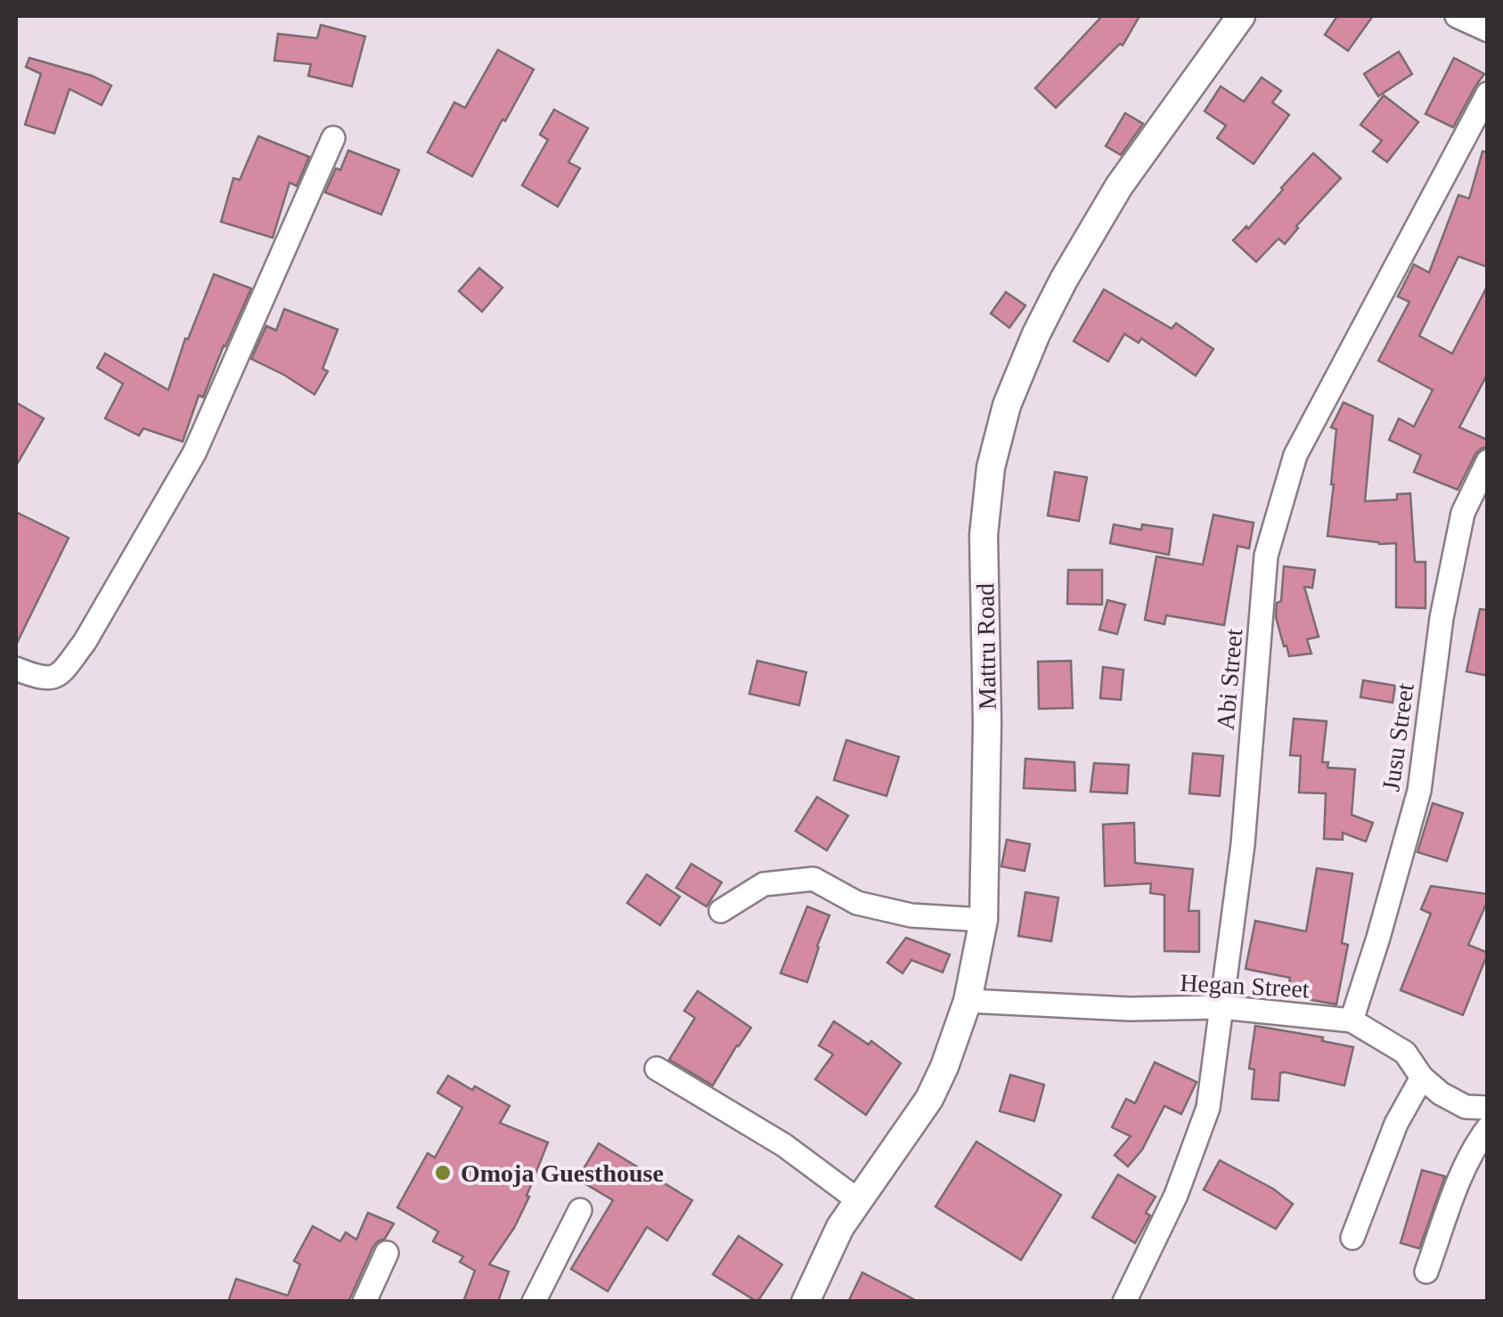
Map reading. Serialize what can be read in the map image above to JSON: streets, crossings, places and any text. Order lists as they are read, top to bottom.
{
  "streets": {
    "main road": ["Mattru Road"],
    "street": ["Abi Street", "Jusu Street", "Hegan Street"]
  },
  "crossings": [
    ["Mattru Road", "Hegan Street"],
    ["Abi Street", "Hegan Street"],
    ["Jusu Street", "Hegan Street"]
  ],
  "places": ["Omoja Guesthouse"]
}
